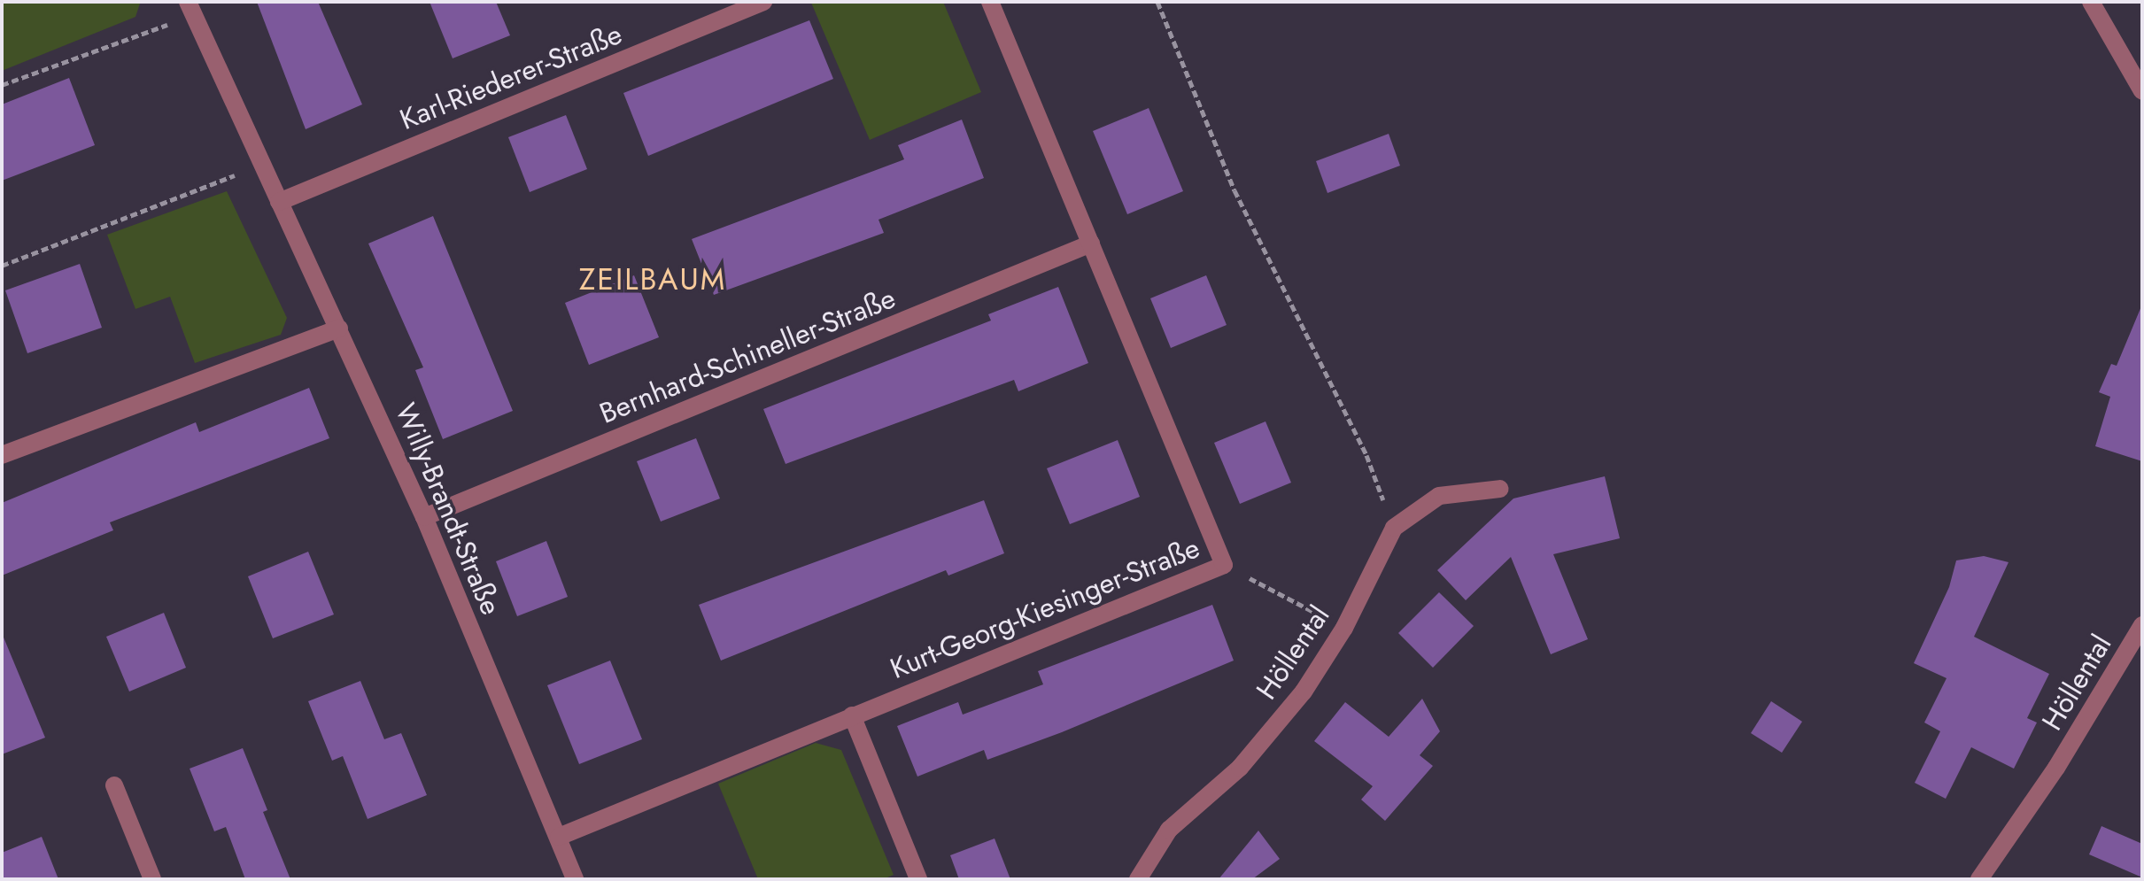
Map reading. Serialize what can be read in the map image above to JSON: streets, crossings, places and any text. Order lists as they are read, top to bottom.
{
  "streets": {
    "street": [
      "Karl-Riederer-Straße",
      "Bernhard-Schineller-Straße",
      "Willy-Brandt-Straße",
      "Kurt-Georg-Kiesinger-Straße",
      "Höllental"
    ]
  },
  "crossings": [
    ["Karl-Riederer-Straße", "Willy-Brandt-Straße"],
    ["Bernhard-Schineller-Straße", "Willy-Brandt-Straße"],
    ["Bernhard-Schineller-Straße", "Kurt-Georg-Kiesinger-Straße"],
    ["Willy-Brandt-Straße", "Kurt-Georg-Kiesinger-Straße"]
  ],
  "districts": ["ZEILBAUM"]
}
